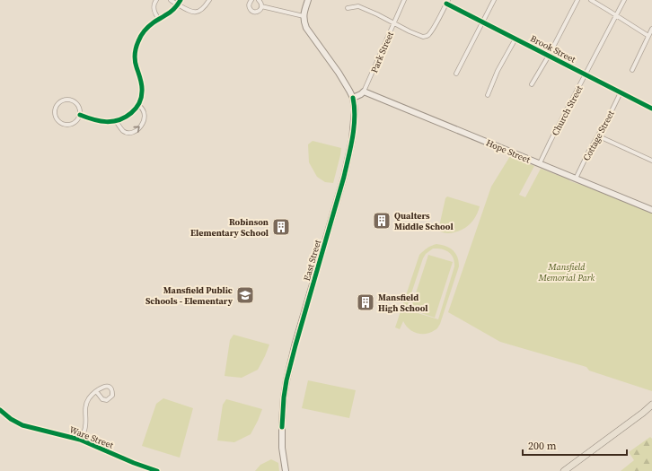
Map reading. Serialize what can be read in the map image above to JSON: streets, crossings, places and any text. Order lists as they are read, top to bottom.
{
  "streets": {
    "main road": ["Hope Street", "East Street"],
    "street": [
      "Brook Street",
      "Park Street",
      "Church Street",
      "Cottage Street",
      "Ware Street"
    ]
  },
  "crossings": [
    ["Brook Street", "Church Street"],
    ["Brook Street", "Cottage Street"],
    ["Park Street", "Hope Street"],
    ["Church Street", "Hope Street"],
    ["Cottage Street", "Hope Street"]
  ],
  "parks": ["Mansfield Memorial Park"],
  "places": {
    "building": ["Qualters Middle School", "Robinson Elementary School", "Mansfield High School"],
    "school or university": ["Mansfield Public Schools - Elementary"]
  },
  "scale_bar": "200 m"
}
